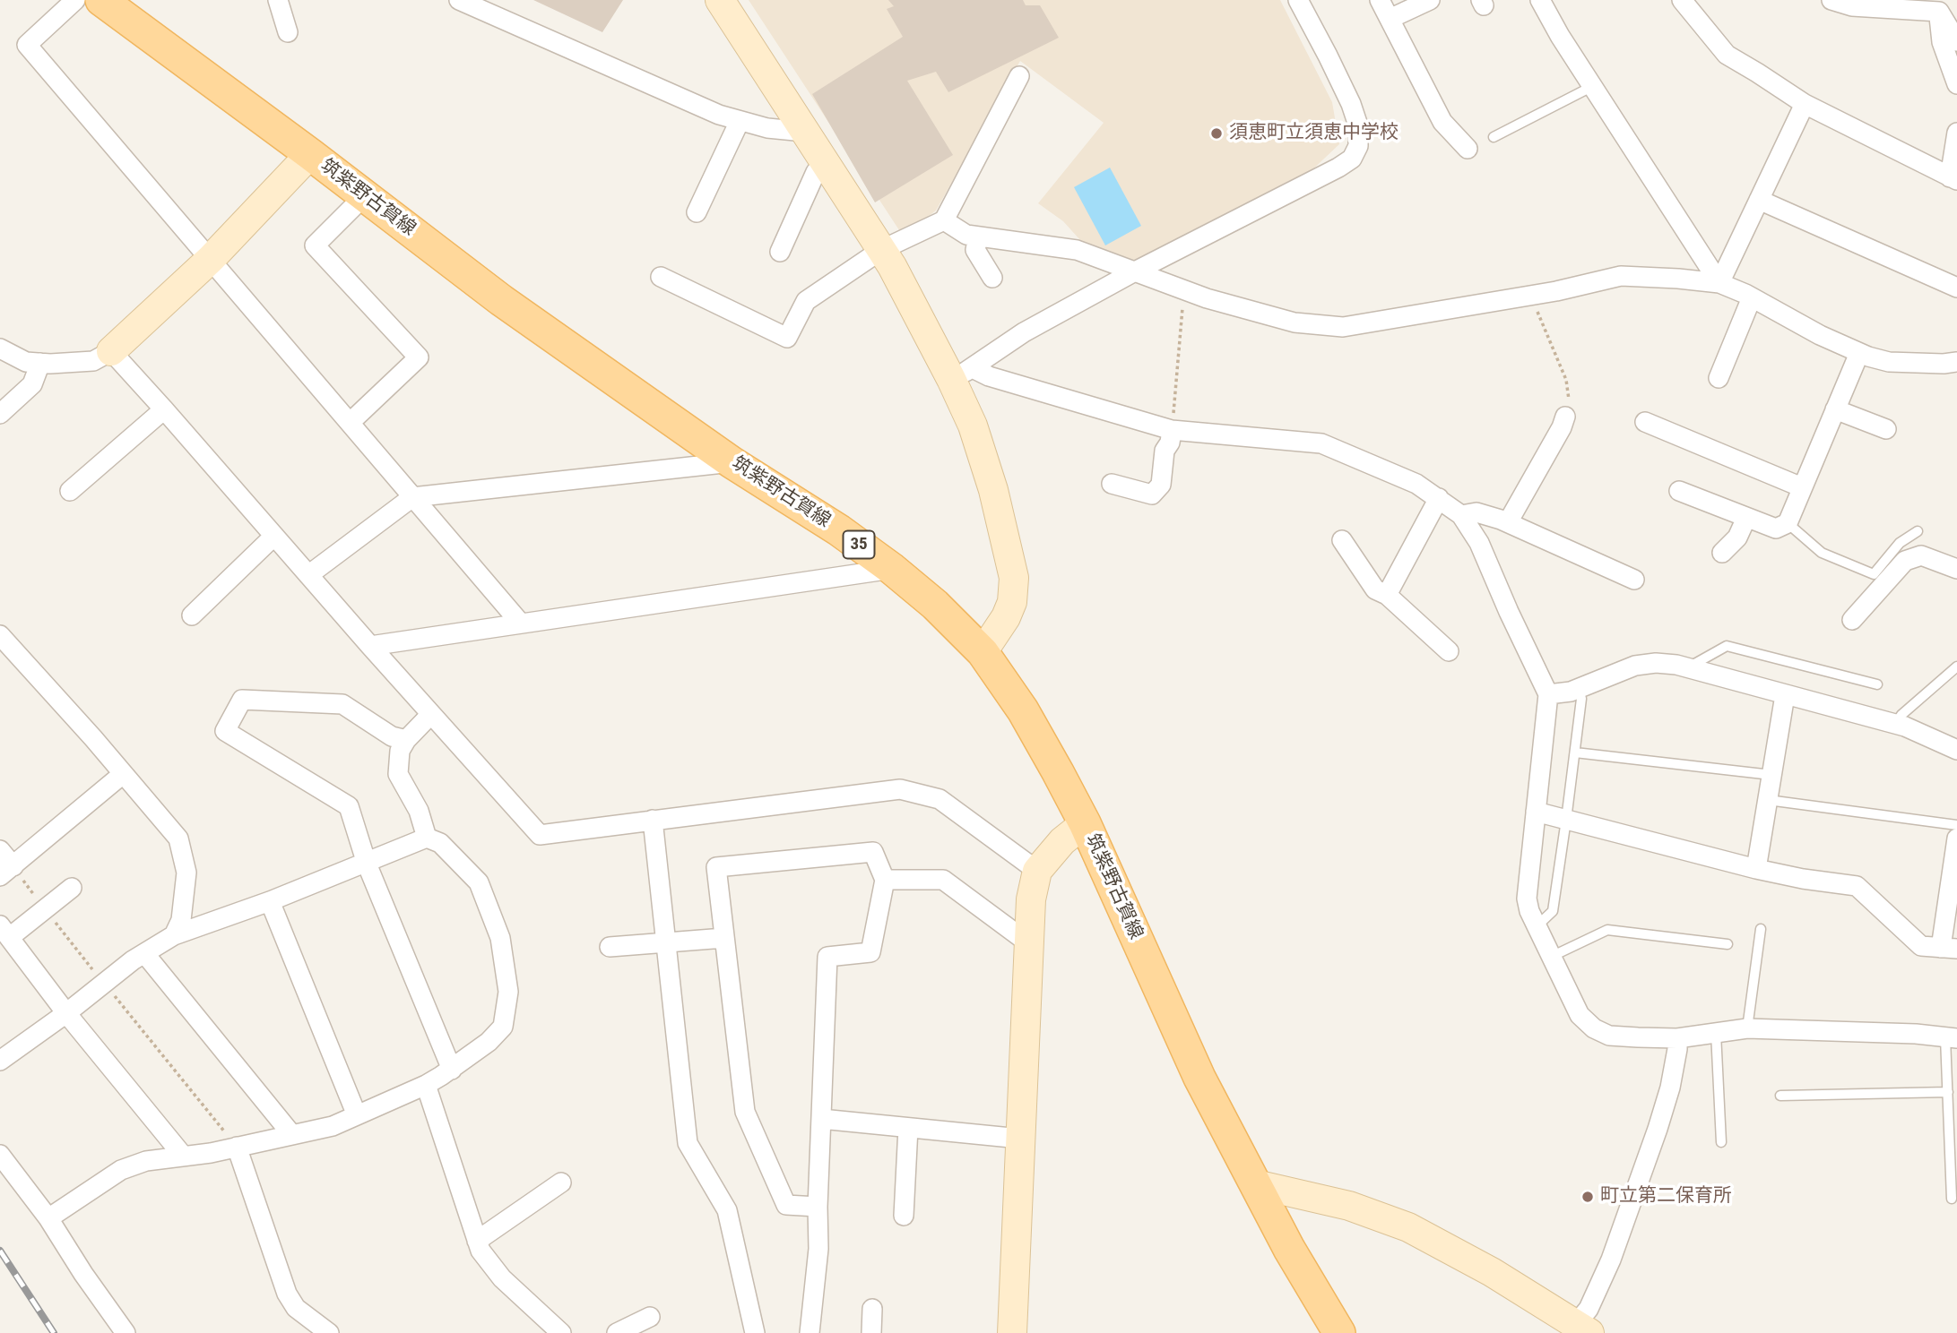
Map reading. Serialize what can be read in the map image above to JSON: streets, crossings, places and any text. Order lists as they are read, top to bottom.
{
  "streets": {
    "main road": ["筑紫野古賀線", "35"]
  },
  "places": ["須恵町立須恵中学校", "町立第二保育所"]
}
